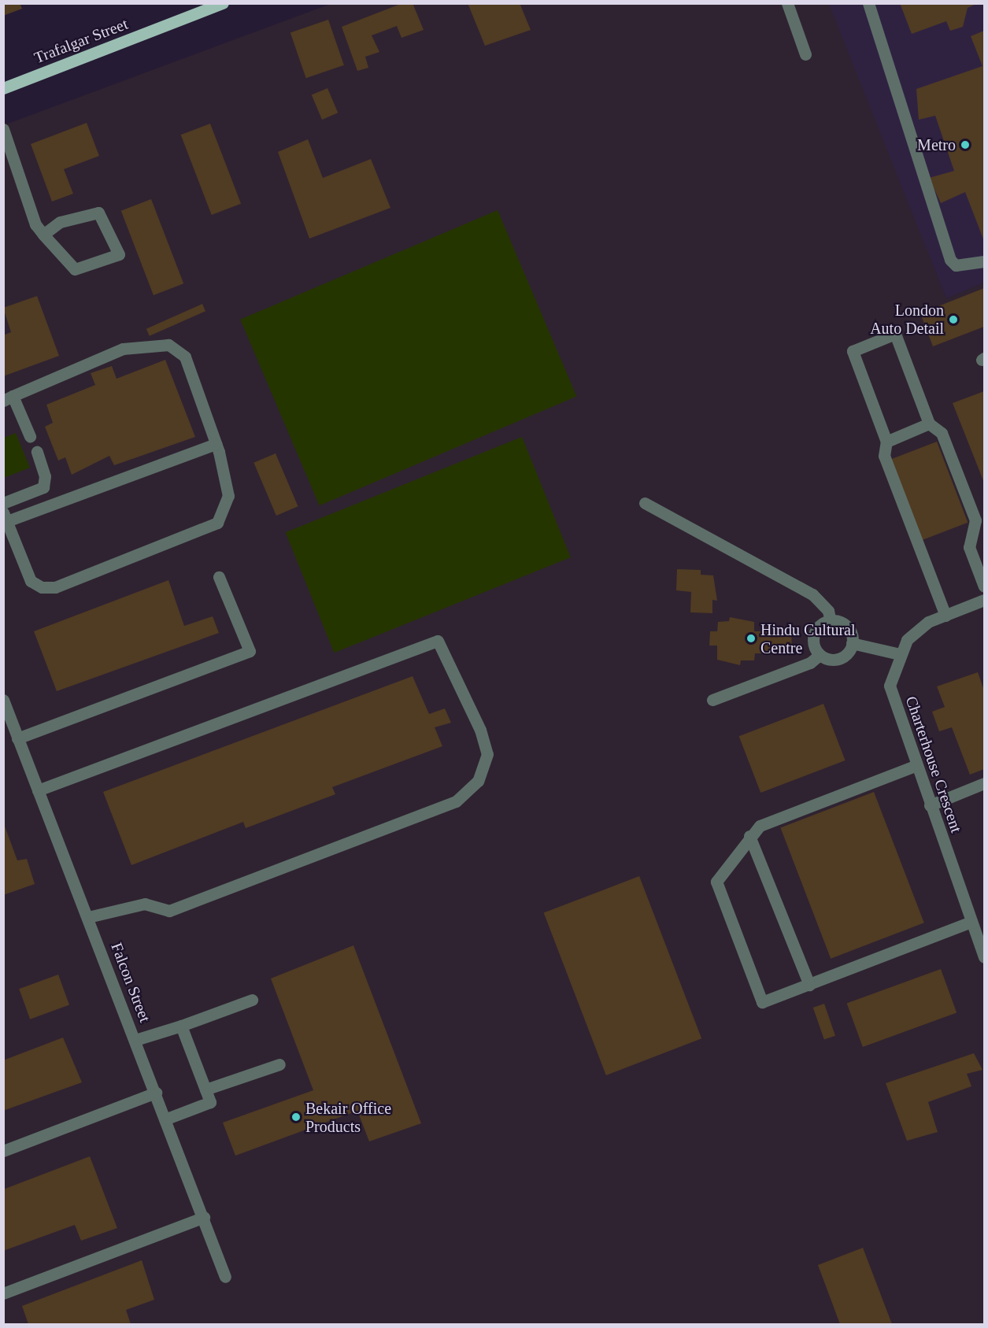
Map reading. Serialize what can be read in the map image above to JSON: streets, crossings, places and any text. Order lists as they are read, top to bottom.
{
  "streets": {
    "main road": ["Trafalgar Street"],
    "street": ["Charterhouse Crescent", "Falcon Street"]
  },
  "places": [
    "Metro",
    "London Auto Detail",
    "Hindu Cultural Centre",
    "Bekair Office Products"
  ]
}
